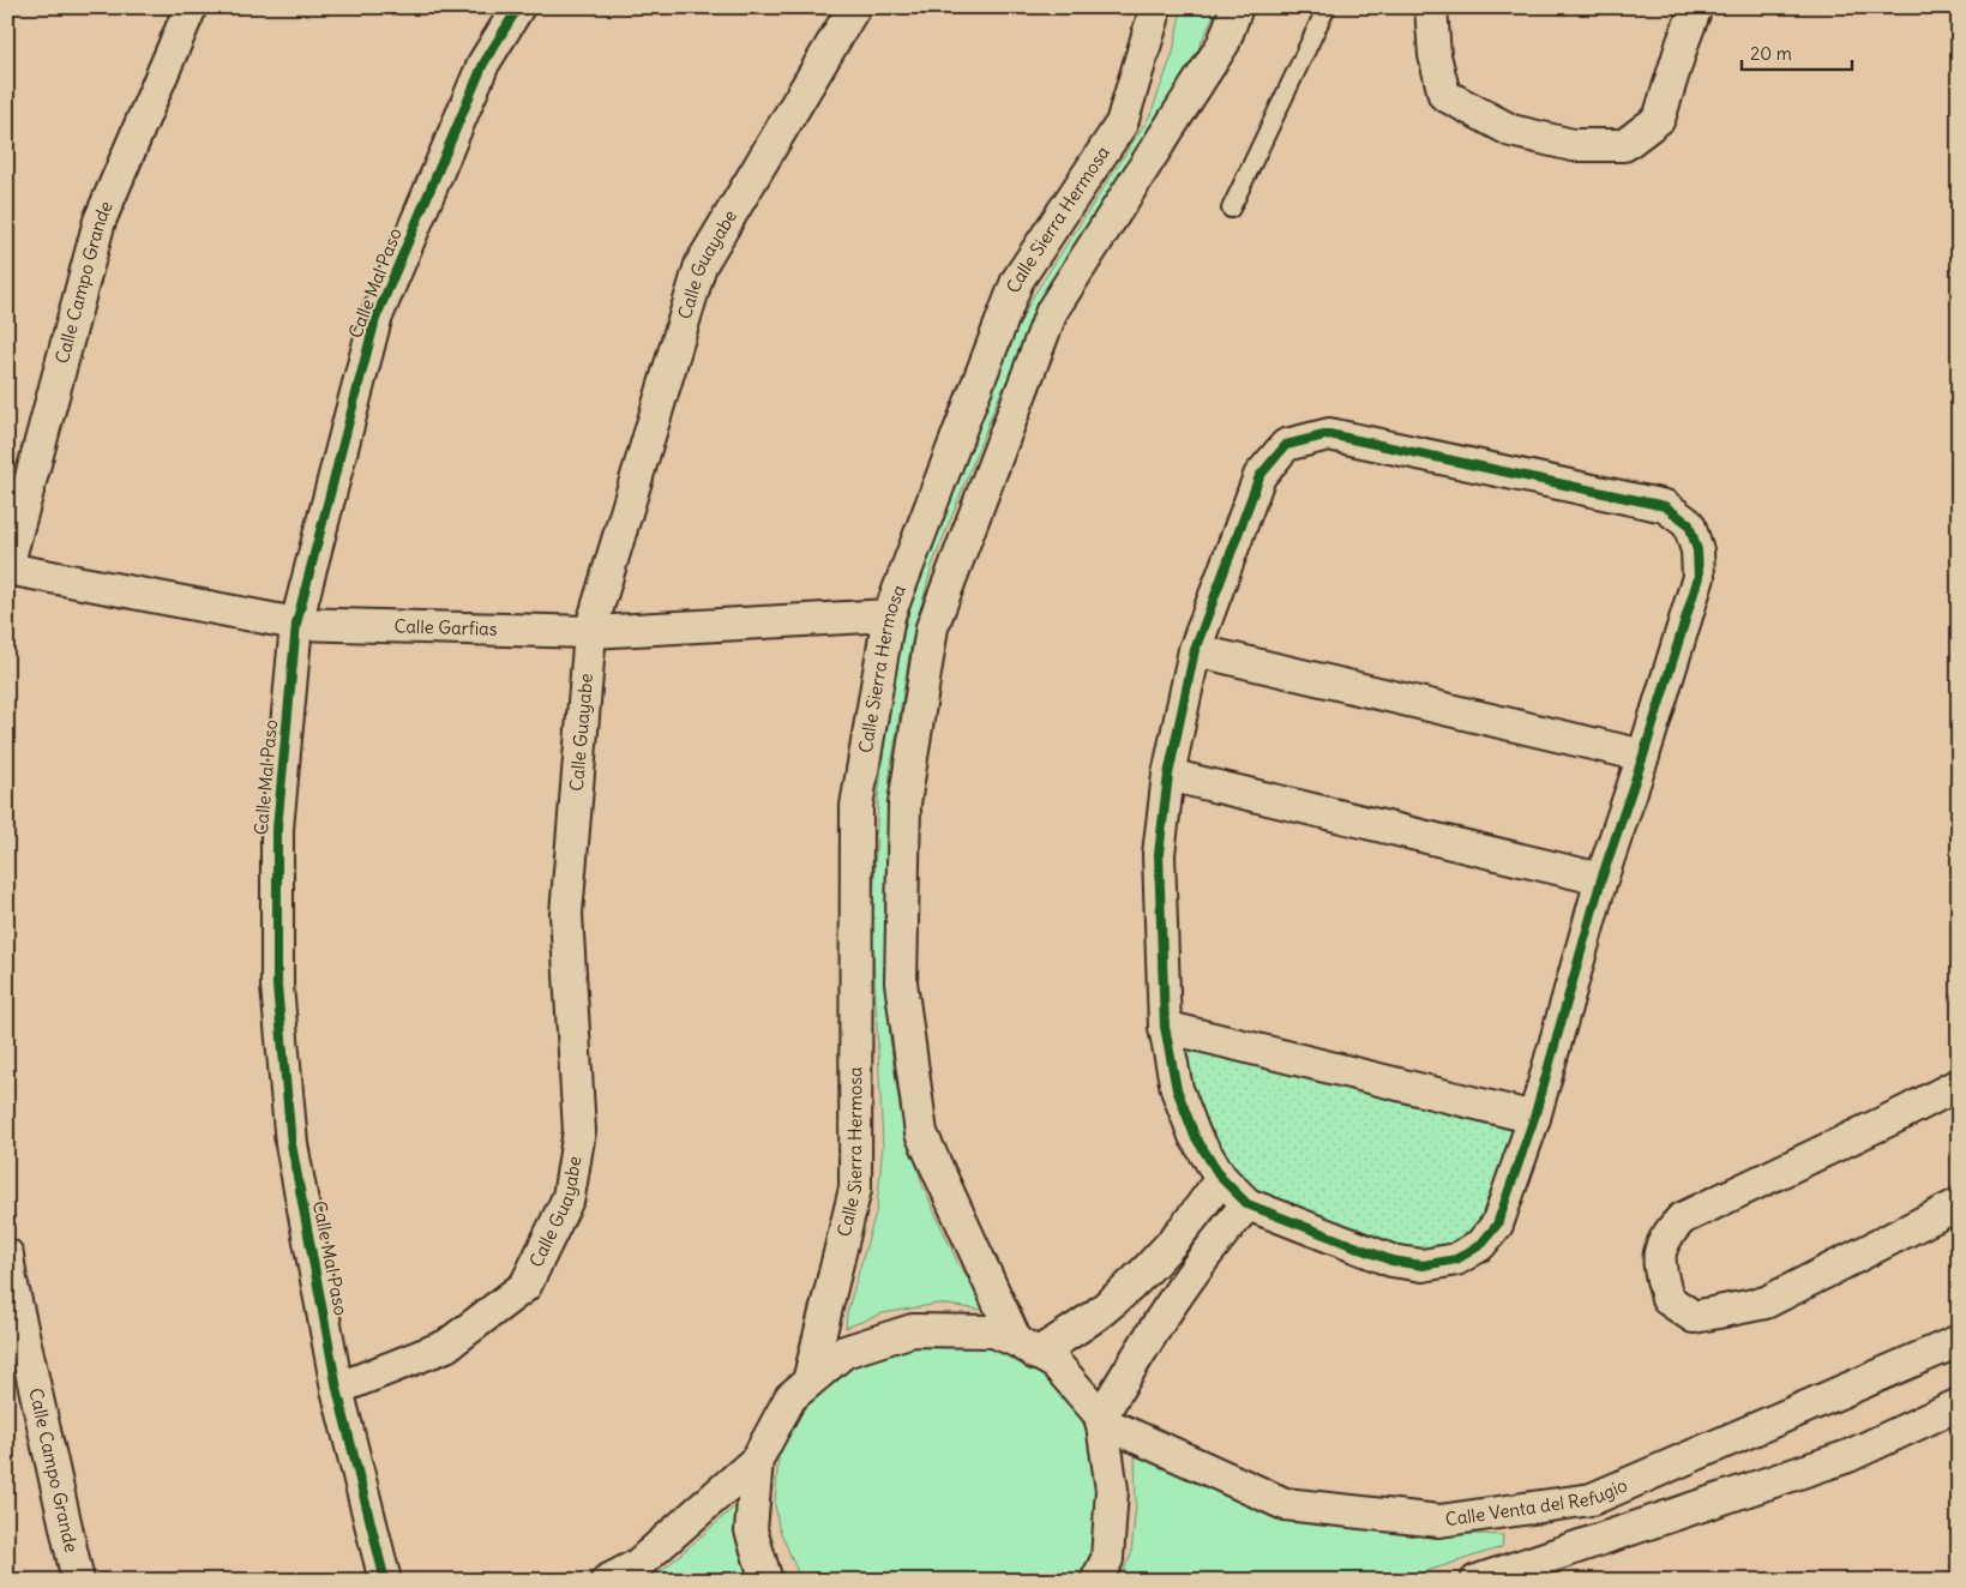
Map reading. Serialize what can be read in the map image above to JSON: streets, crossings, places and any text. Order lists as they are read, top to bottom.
{
  "streets": {
    "street": [
      "Calle Sierra Hermosa",
      "Calle Guayabe",
      "Calle Campo Grande",
      "Calle Mal Paso",
      "Calle Garfias",
      "Calle Venta del Refugio"
    ]
  },
  "crossings": [
    ["Calle Sierra Hermosa", "Calle Garfias"],
    ["Calle Guayabe", "Calle Mal Paso"],
    ["Calle Guayabe", "Calle Garfias"],
    ["Calle Campo Grande", "Calle Garfias"],
    ["Calle Mal Paso", "Calle Garfias"]
  ],
  "scale_bar": "20 m"
}
